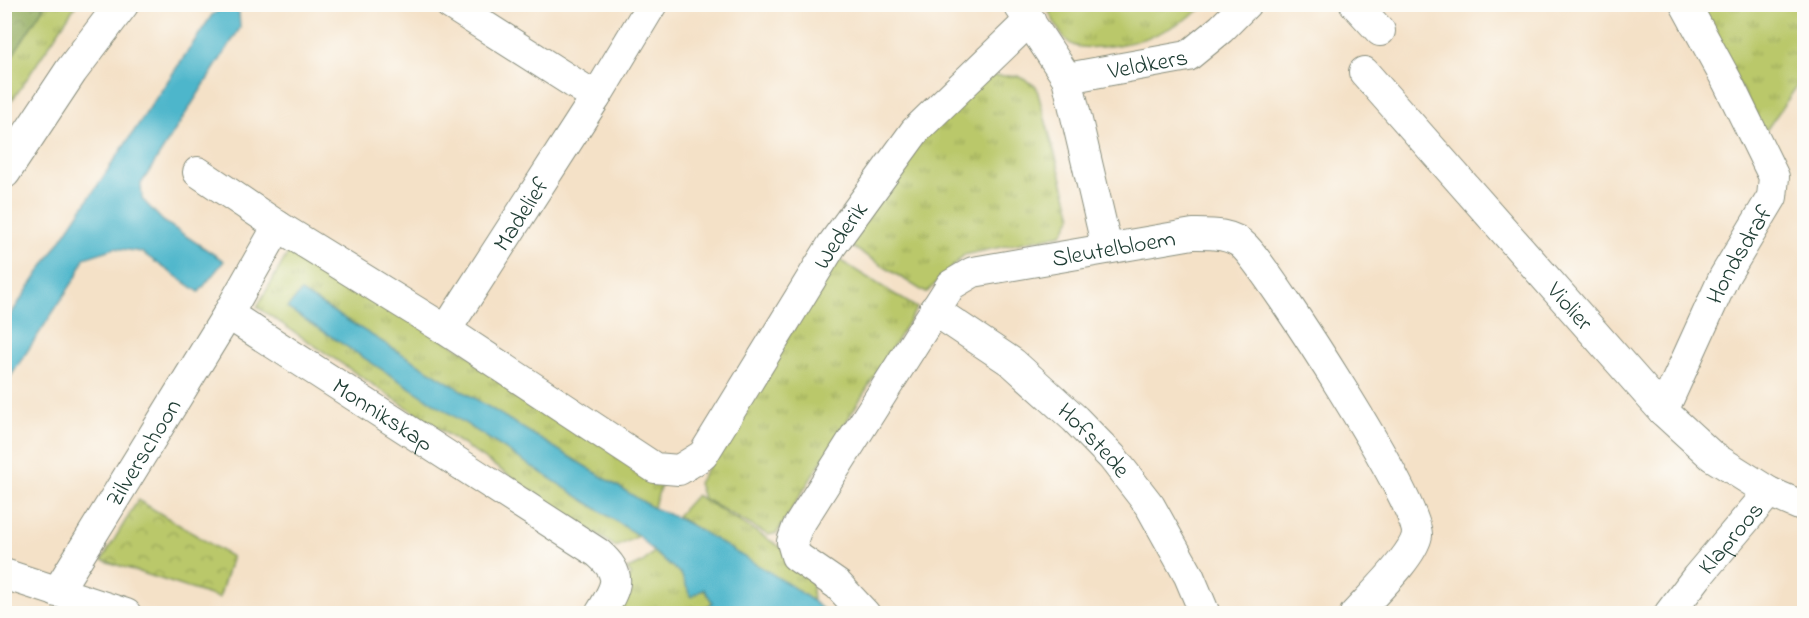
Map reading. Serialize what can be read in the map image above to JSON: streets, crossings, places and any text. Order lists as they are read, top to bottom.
{
  "streets": {
    "street": [
      "Veldkers",
      "Madelief",
      "Wederik",
      "Sleutelbloem",
      "Hondsdraf",
      "Violier",
      "Monnikskap",
      "Hofstede",
      "Zilverschoon",
      "Klaproos"
    ]
  },
  "crossings": [
    ["Madelief", "Wederik"],
    ["Sleutelbloem", "Hofstede"],
    ["Hondsdraf", "Violier"],
    ["Violier", "Klaproos"],
    ["Monnikskap", "Zilverschoon"]
  ]
}
